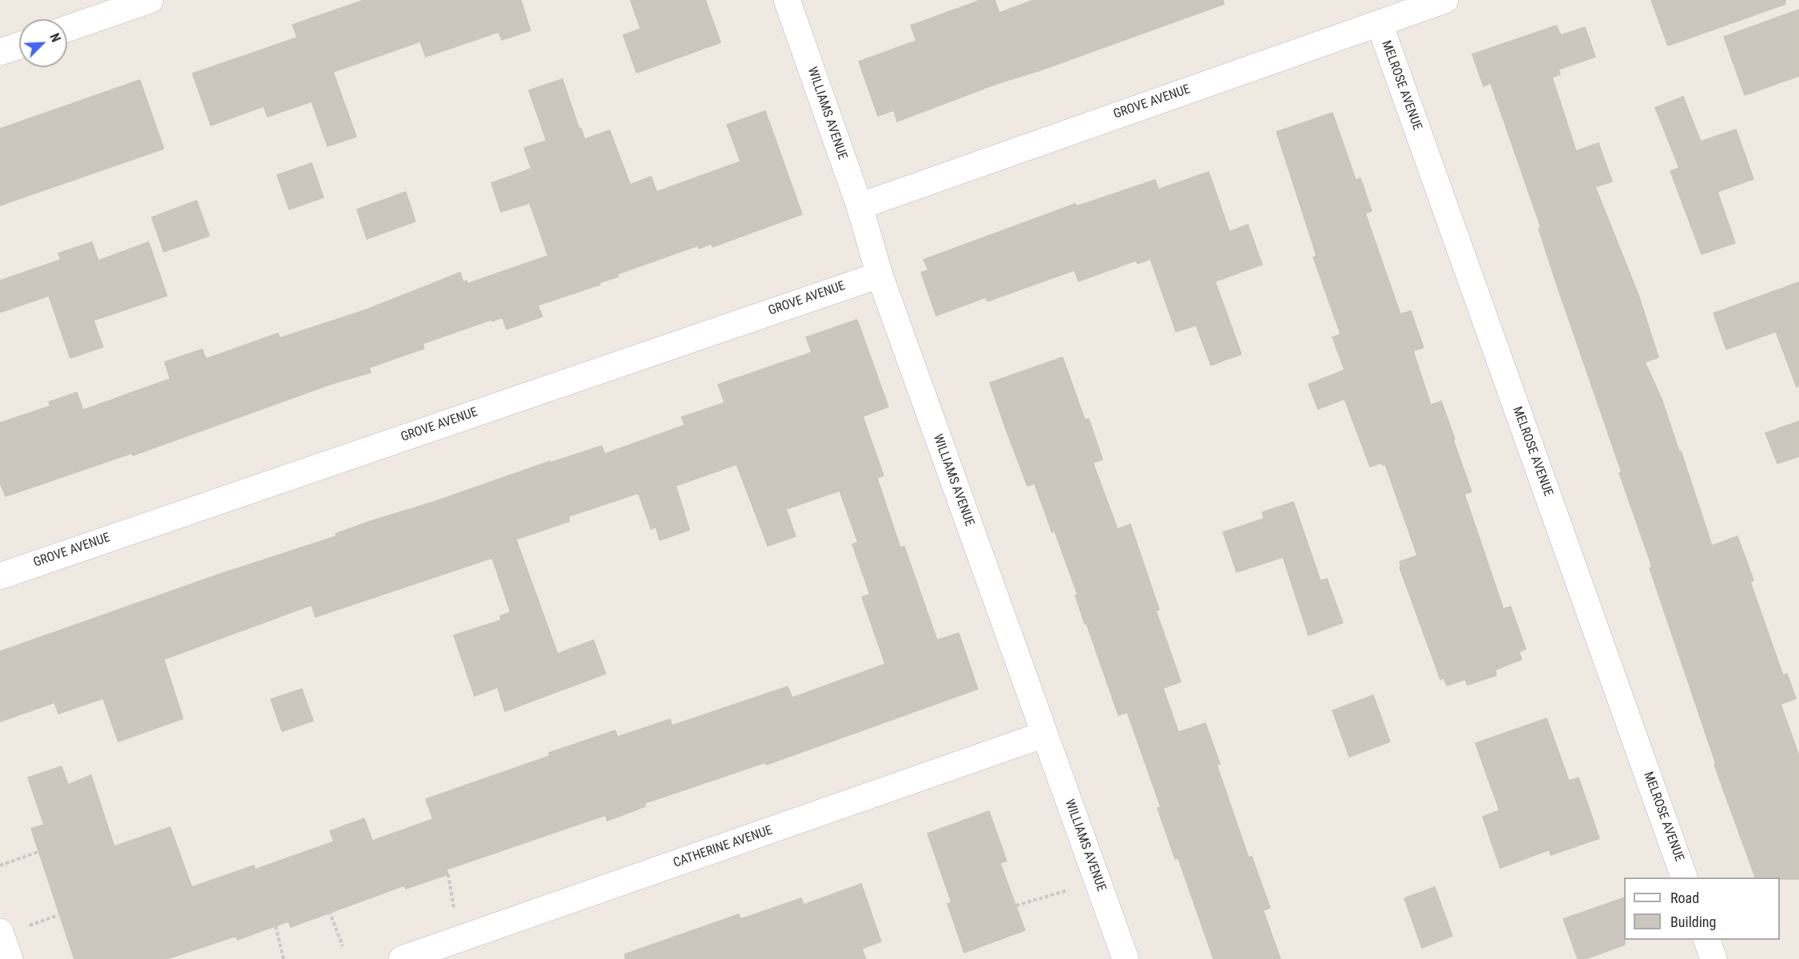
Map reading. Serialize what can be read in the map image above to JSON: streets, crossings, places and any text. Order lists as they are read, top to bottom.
{
  "streets": {
    "street": [
      "MELROSE AVENUE",
      "GROVE AVENUE",
      "WILLIAMS AVENUE",
      "CATHERINE AVENUE"
    ]
  },
  "crossings": [
    ["MELROSE AVENUE", "GROVE AVENUE"],
    ["GROVE AVENUE", "WILLIAMS AVENUE"],
    ["WILLIAMS AVENUE", "CATHERINE AVENUE"]
  ],
  "legend": ["Road", "Building"],
  "north": "top right"
}
